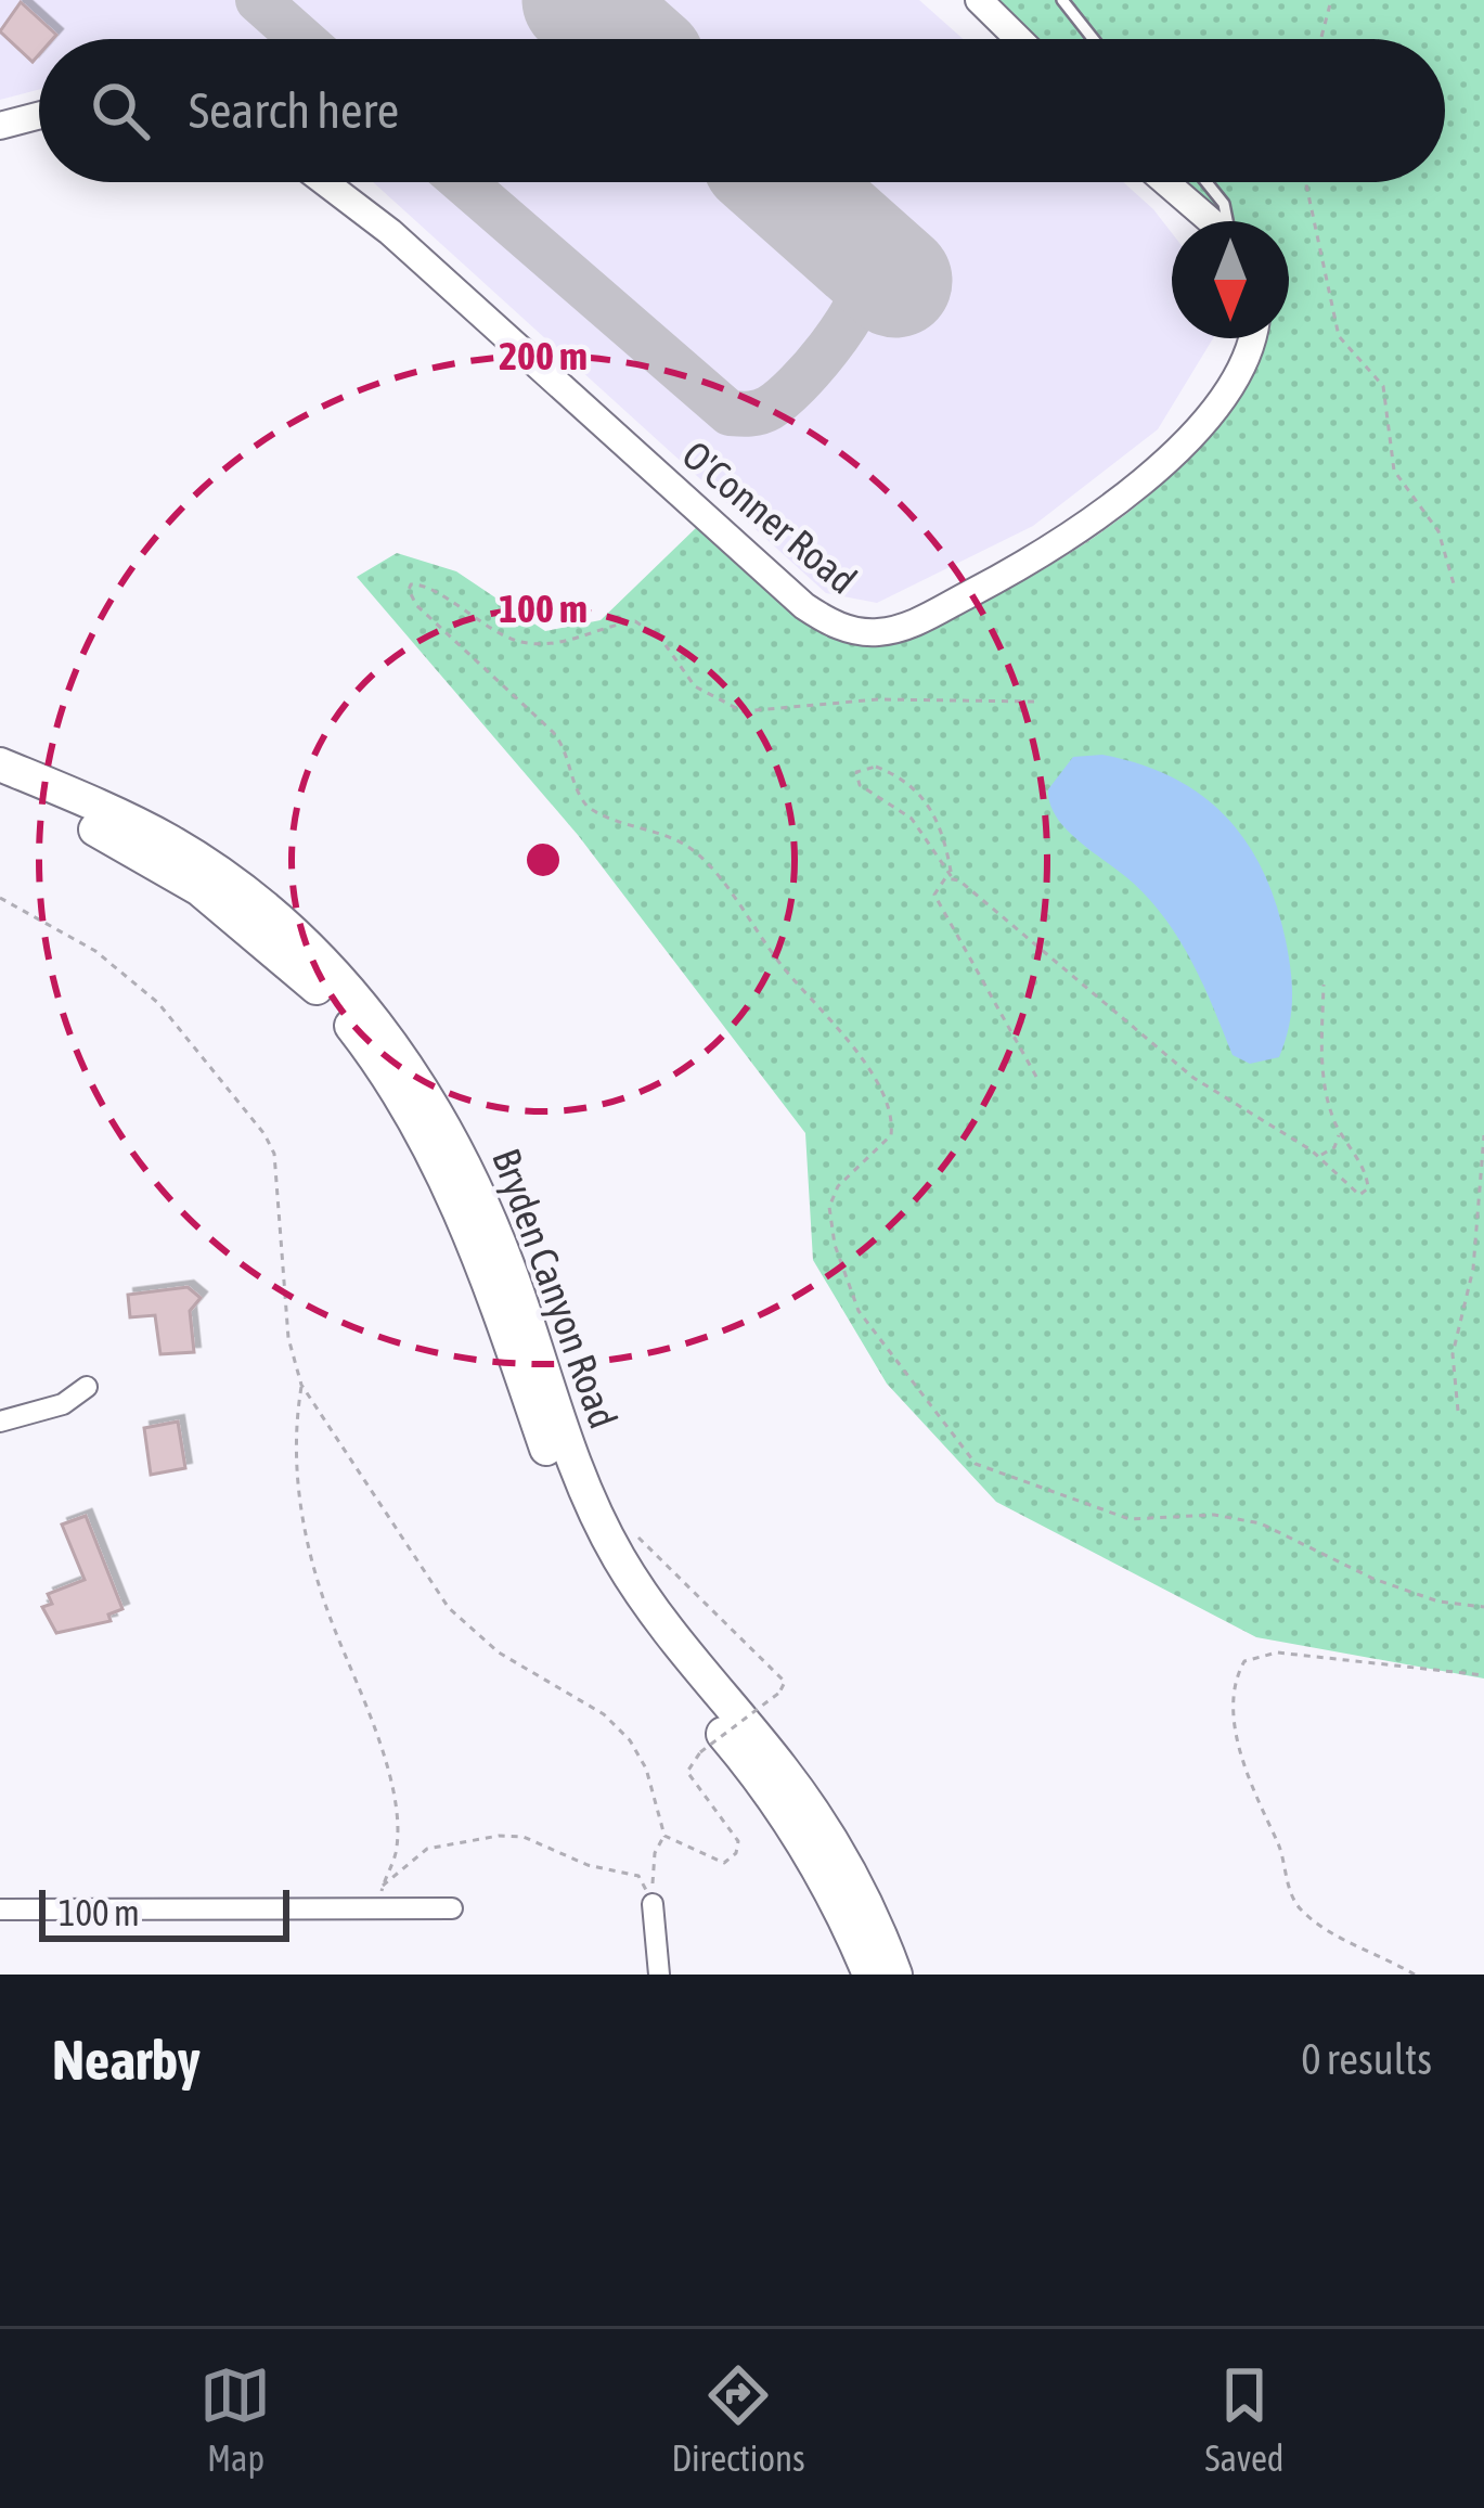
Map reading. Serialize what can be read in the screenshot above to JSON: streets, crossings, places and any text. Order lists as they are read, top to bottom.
{
  "streets": {
    "main road": ["Bryden Canyon Road"],
    "street": ["O'Conner Road"]
  },
  "scale_bar": "100 m",
  "north": "bottom",
  "page": {
    "search": "Search here",
    "scale": "100 m",
    "heading": ["Nearby", "0 results"],
    "nav": ["Map", "Directions", "Saved"]
  },
  "rings": ["200 m", "100 m"]
}
